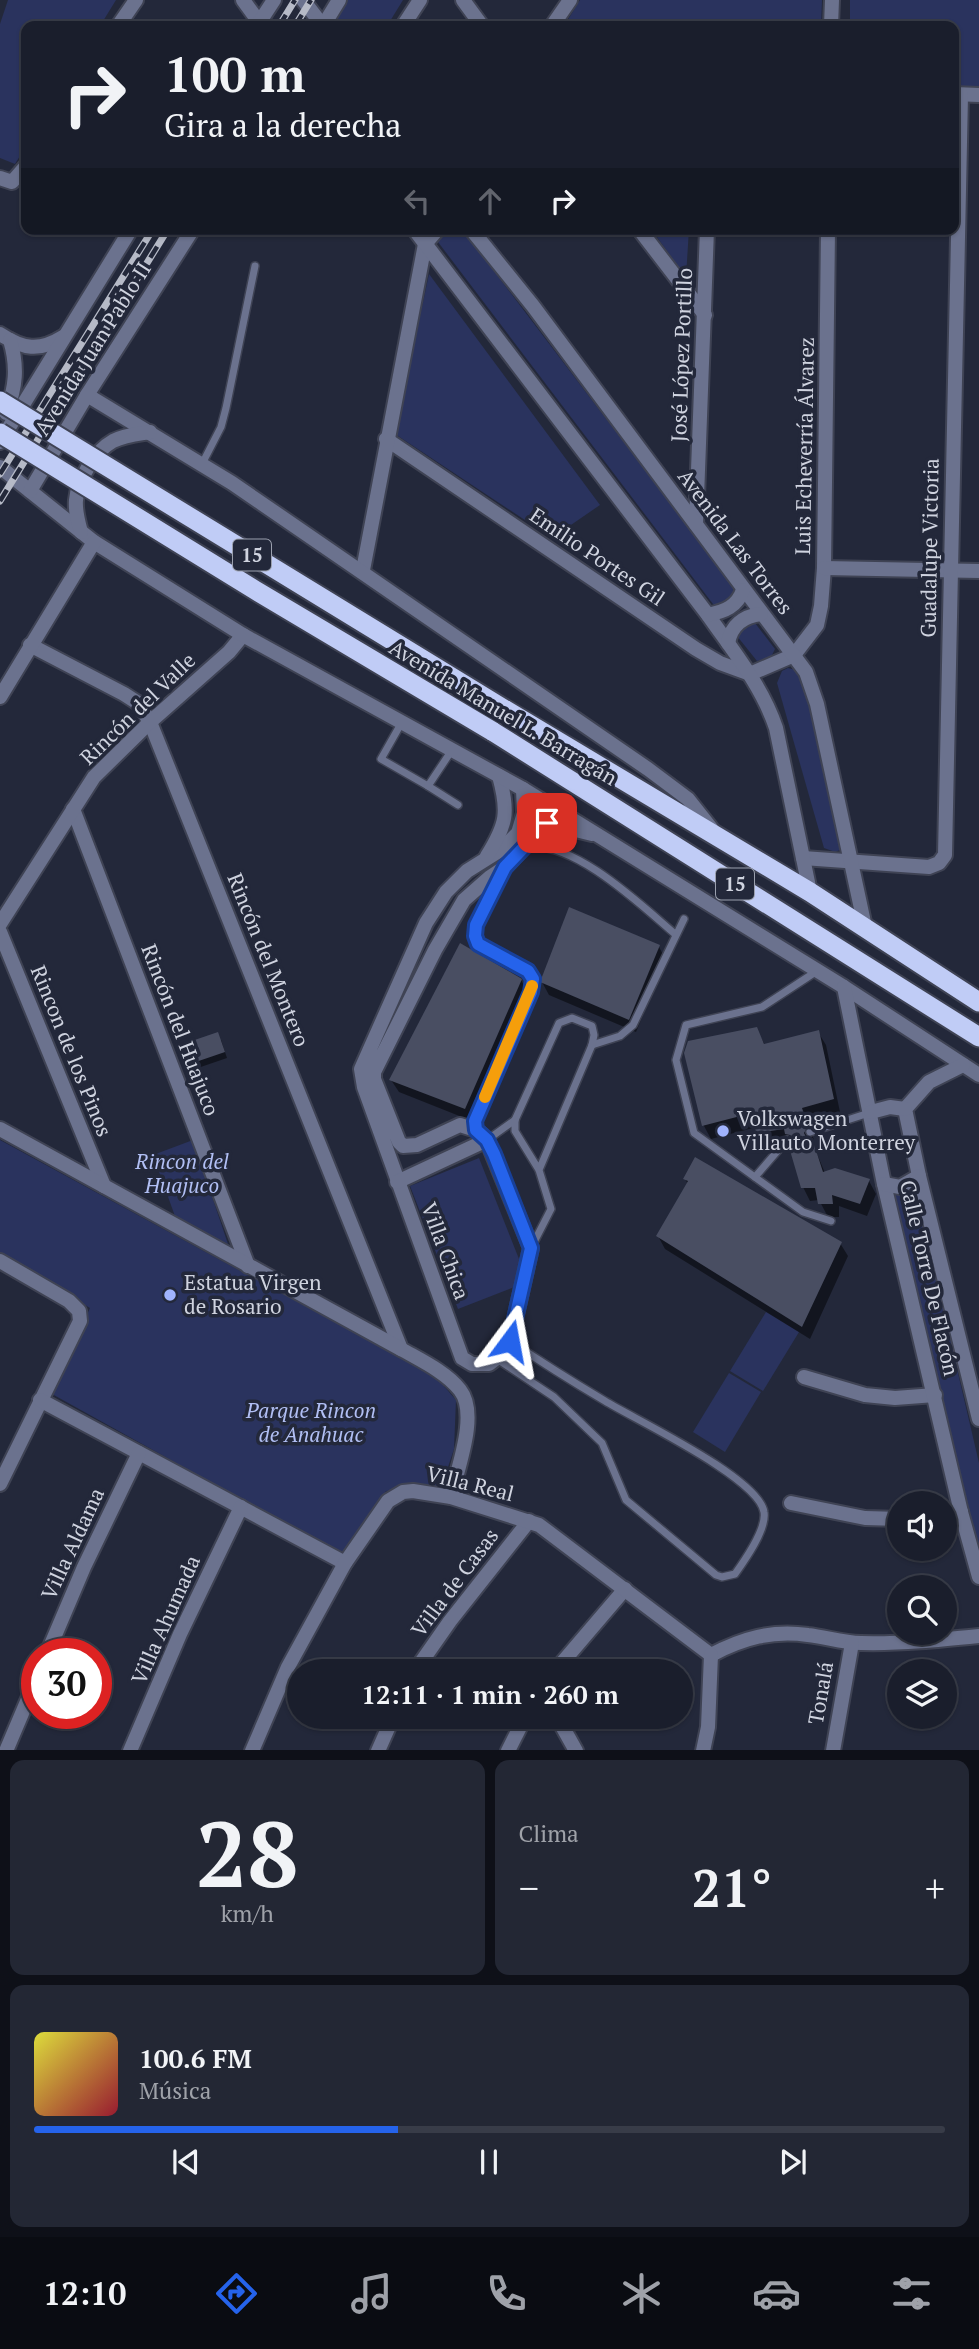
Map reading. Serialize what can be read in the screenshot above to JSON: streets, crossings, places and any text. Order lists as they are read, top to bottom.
{
  "streets": {
    "highway": ["15", "Avenida Manuel L. Barragán"],
    "street": [
      "Avenida Juan Pablo II",
      "José López Portillo",
      "Luis Echeverría Álvarez",
      "Avenida Las Torres",
      "Guadalupe Victoria",
      "Emilio Portes Gil",
      "Rincón del Valle",
      "Rincón del Montero",
      "Rincón del Huajuco",
      "Rincon de los Pinos",
      "Villa Chica",
      "Calle Torre De Flacón",
      "Villa Real",
      "Villa Aldama",
      "Villa de Casas",
      "Villa Ahumada",
      "Tonalá"
    ]
  },
  "crossings": [
    ["José López Portillo", "Avenida Las Torres"],
    ["Luis Echeverría Álvarez", "Avenida Las Torres"],
    ["Avenida Las Torres", "Guadalupe Victoria"],
    ["Avenida Las Torres", "Avenida Manuel L. Barragán"],
    ["Rincón del Valle", "Rincón del Montero"],
    ["Rincón del Valle", "Rincón del Huajuco"],
    ["Villa Real", "Villa de Casas"]
  ],
  "parks": ["Rincon del Huajuco", "Parque Rincon de Anahuac"],
  "places": ["Volkswagen Villauto Monterrey", "Estatua Virgen de Rosario"],
  "page": {
    "turn": ["100 m", "Gira a la derecha"],
    "limit": "30",
    "trip": "12:11 · 1 min · 260 m",
    "tile": [
      ["28", "km/h"],
      "Clima"
    ],
    "heat": ["−", "21°", "+"],
    "song": ["100.6 FM", "Música"],
    "tabs": "12:10"
  }
}
